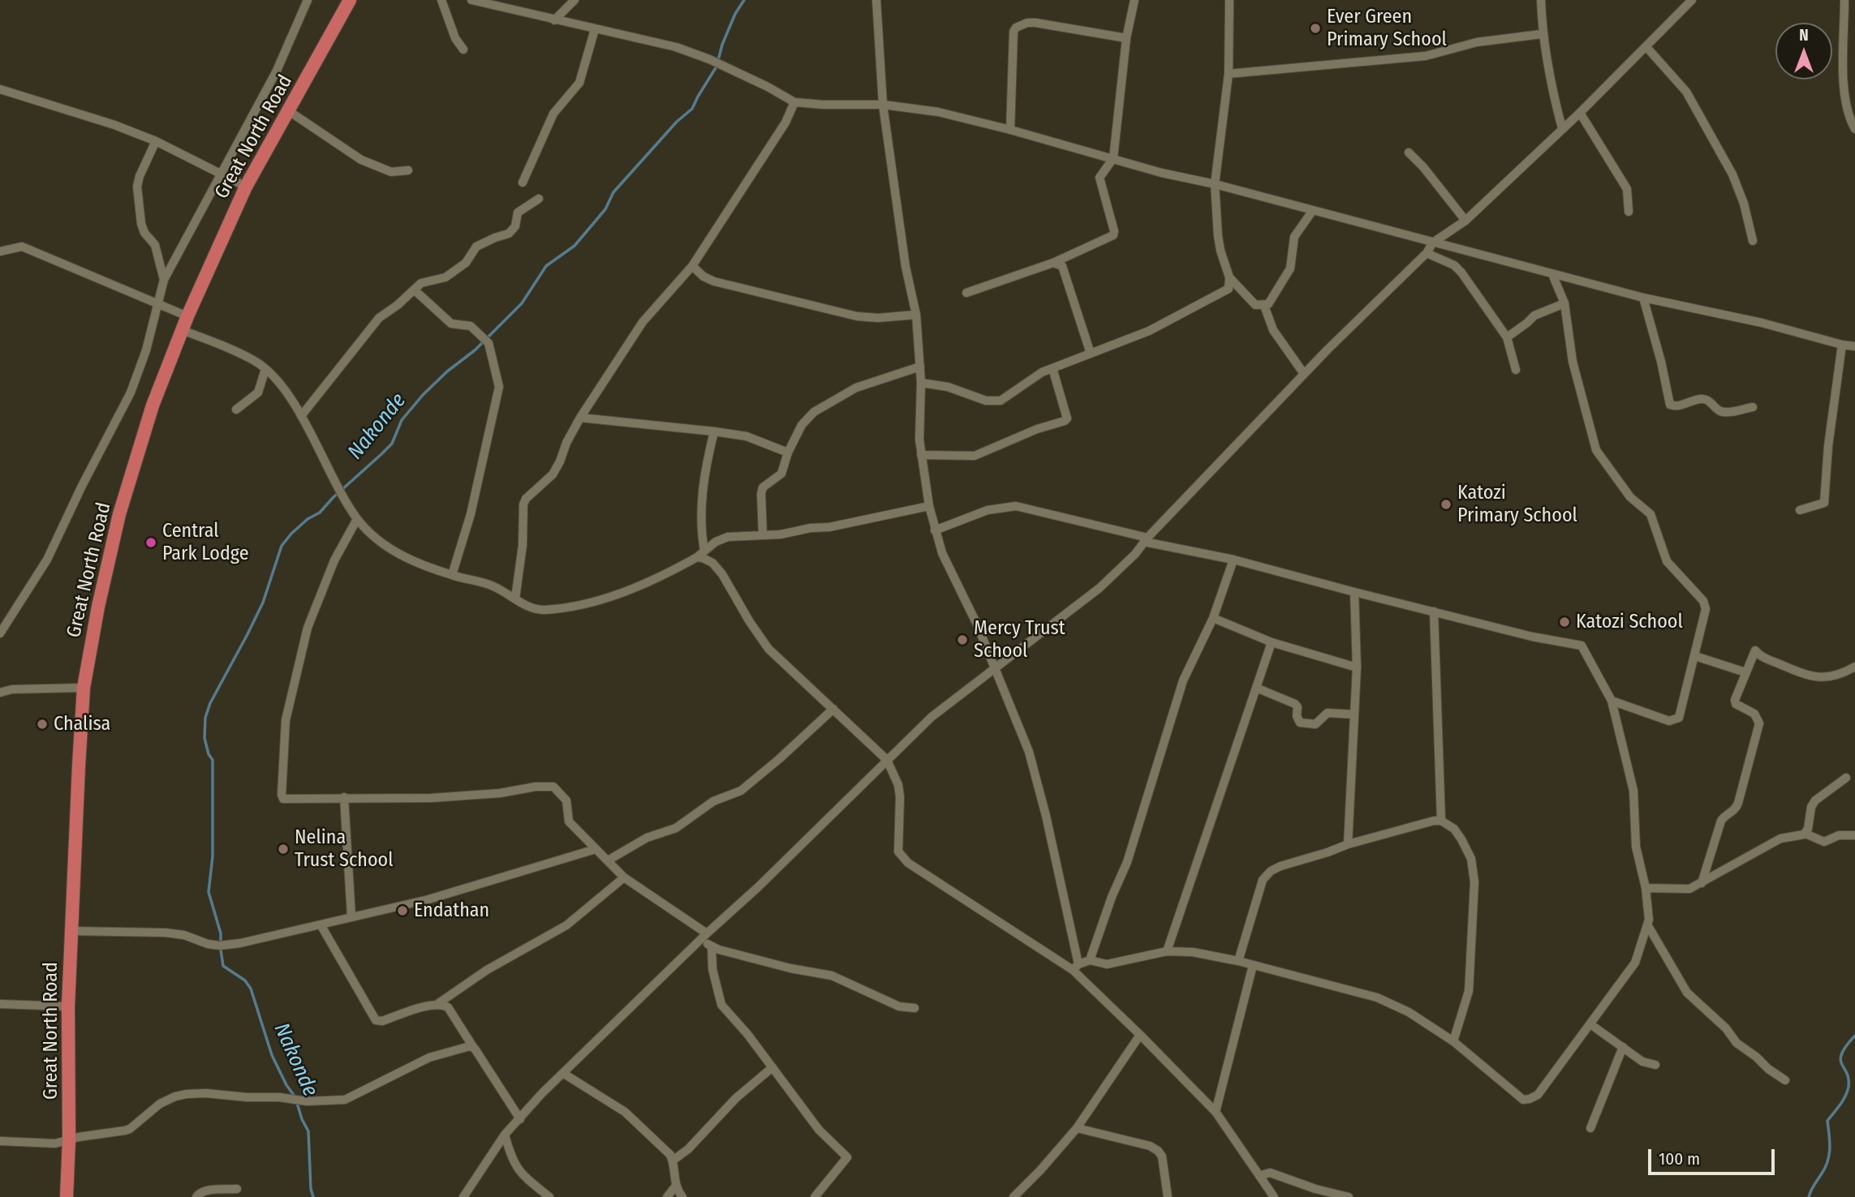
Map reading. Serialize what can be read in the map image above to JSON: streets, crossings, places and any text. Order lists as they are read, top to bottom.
{
  "streets": {
    "highway": ["Great North Road"]
  },
  "water": ["Nakonde"],
  "places": [
    "Ever Green Primary School",
    "Katozi Primary School",
    "Central Park Lodge",
    "Katozi School",
    "Mercy Trust School",
    "Chalisa",
    "Nelina Trust School",
    "Endathan"
  ],
  "scale_bar": "100 m",
  "north": "top"
}
